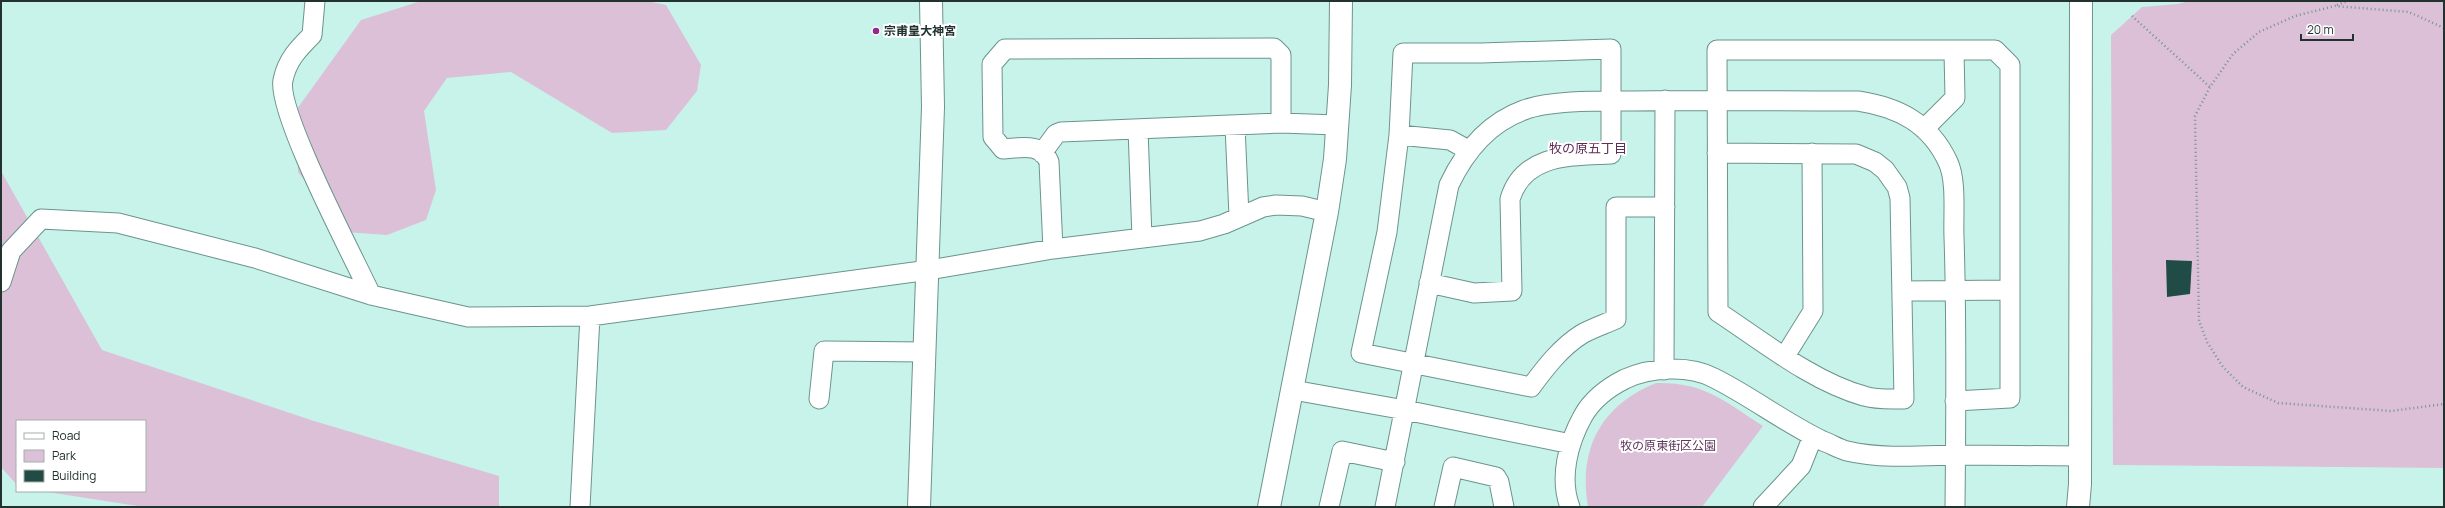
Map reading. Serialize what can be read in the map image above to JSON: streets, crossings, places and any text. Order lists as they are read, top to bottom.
{
  "districts": ["牧の原五丁目"],
  "parks": ["牧の原東街区公園"],
  "places": ["宗甫皇大神宮"],
  "legend": ["Road", "Park", "Building"],
  "scale_bar": "20 m"
}
